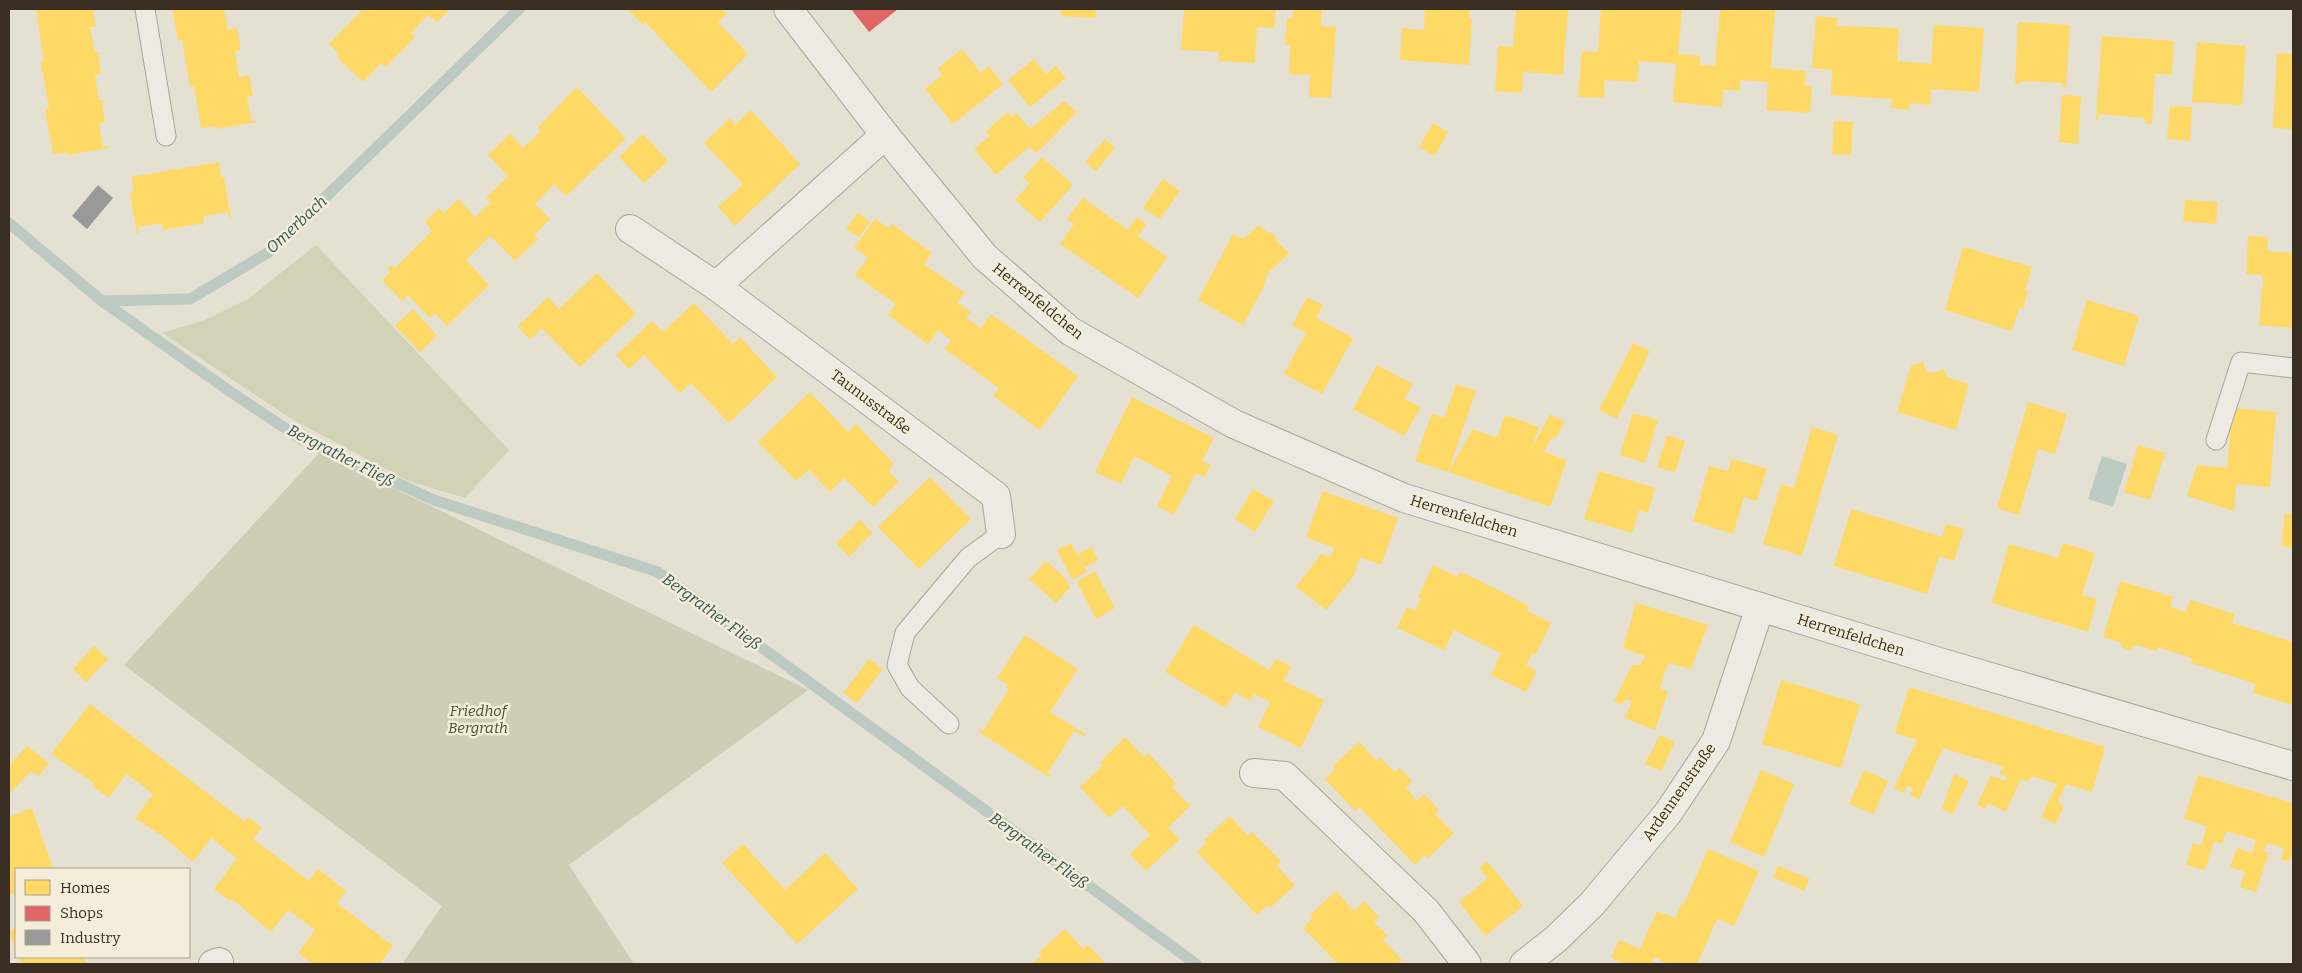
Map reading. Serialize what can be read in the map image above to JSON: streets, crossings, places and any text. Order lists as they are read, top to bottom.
{
  "streets": {
    "street": ["Herrenfeldchen", "Taunusstraße", "Ardennenstraße"]
  },
  "crossings": [
    ["Herrenfeldchen", "Ardennenstraße"]
  ],
  "water": ["Omerbach", "Bergrather Fließ"],
  "parks": ["Friedhof Bergrath"],
  "legend": ["Homes", "Shops", "Industry"]
}
